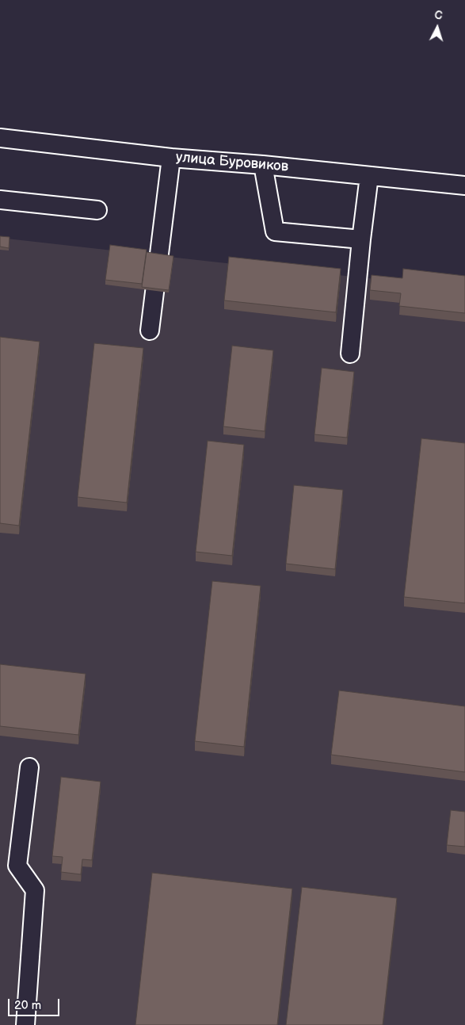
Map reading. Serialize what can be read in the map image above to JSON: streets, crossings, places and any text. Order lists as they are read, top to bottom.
{
  "streets": {
    "street": ["улица Буровиков"]
  },
  "scale_bar": "20 m",
  "north": "top"
}
